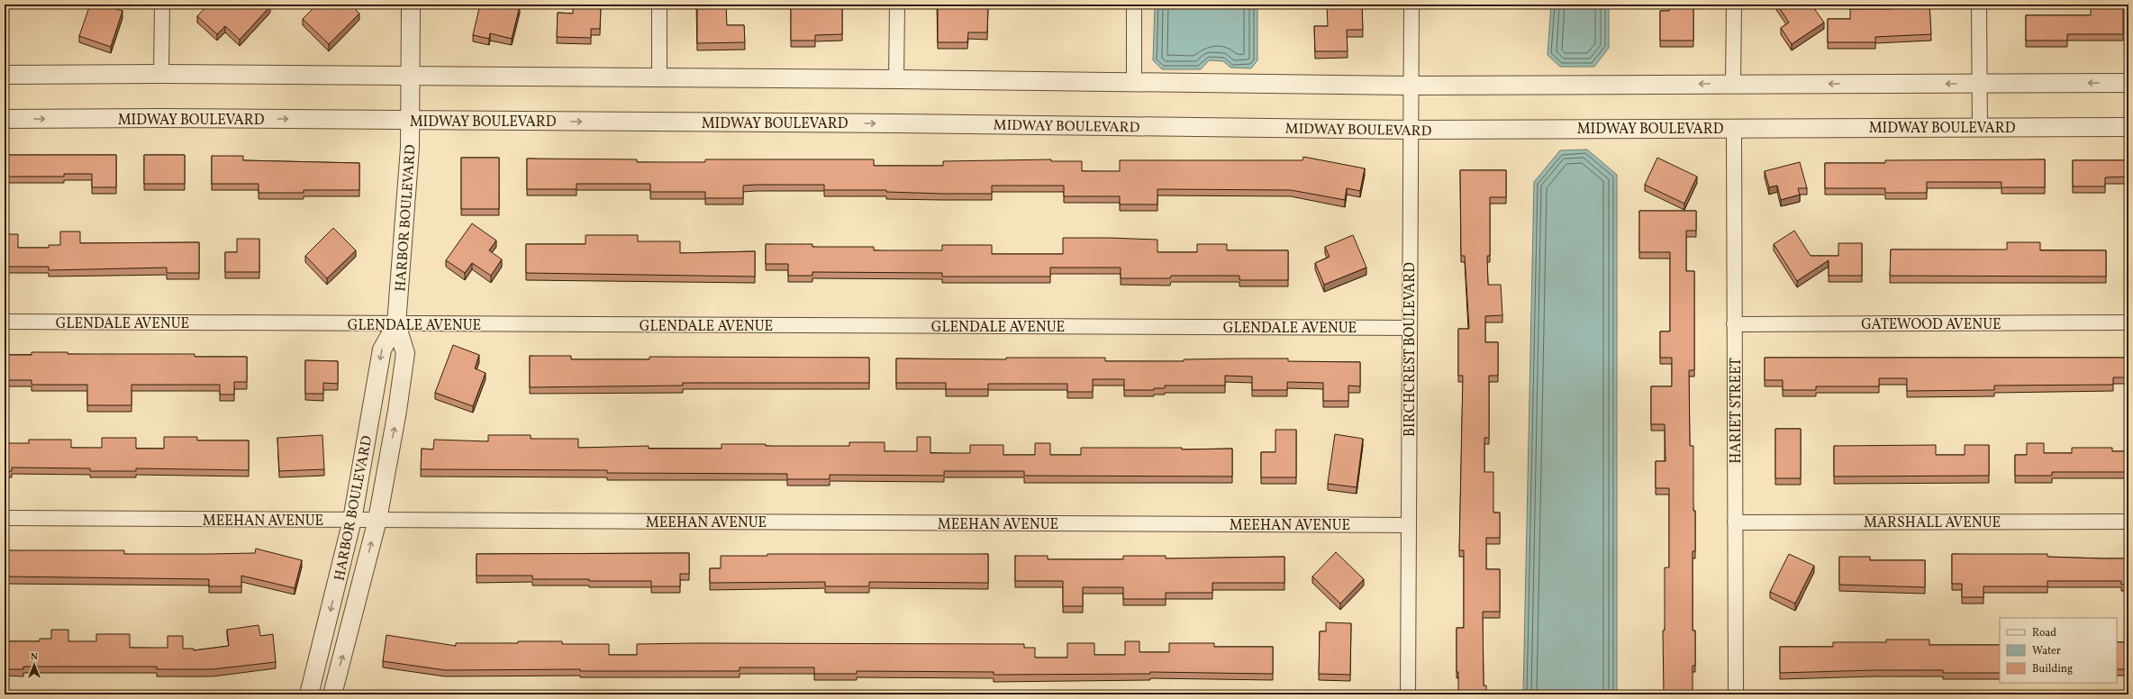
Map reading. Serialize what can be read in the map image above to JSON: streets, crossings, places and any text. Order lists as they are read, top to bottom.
{
  "streets": {
    "street": [
      "MIDWAY BOULEVARD",
      "HARBOR BOULEVARD",
      "GLENDALE AVENUE",
      "GATEWOOD AVENUE",
      "BIRCHCREST BOULEVARD",
      "HARIET STREET",
      "MEEHAN AVENUE",
      "MARSHALL AVENUE"
    ]
  },
  "crossings": [
    ["MIDWAY BOULEVARD", "HARBOR BOULEVARD"],
    ["MIDWAY BOULEVARD", "BIRCHCREST BOULEVARD"],
    ["MIDWAY BOULEVARD", "HARIET STREET"],
    ["HARBOR BOULEVARD", "GLENDALE AVENUE"],
    ["HARBOR BOULEVARD", "MEEHAN AVENUE"],
    ["GLENDALE AVENUE", "BIRCHCREST BOULEVARD"],
    ["GATEWOOD AVENUE", "HARIET STREET"],
    ["BIRCHCREST BOULEVARD", "MEEHAN AVENUE"],
    ["HARIET STREET", "MARSHALL AVENUE"]
  ],
  "legend": ["Road", "Water", "Building"],
  "north": "top"
}
